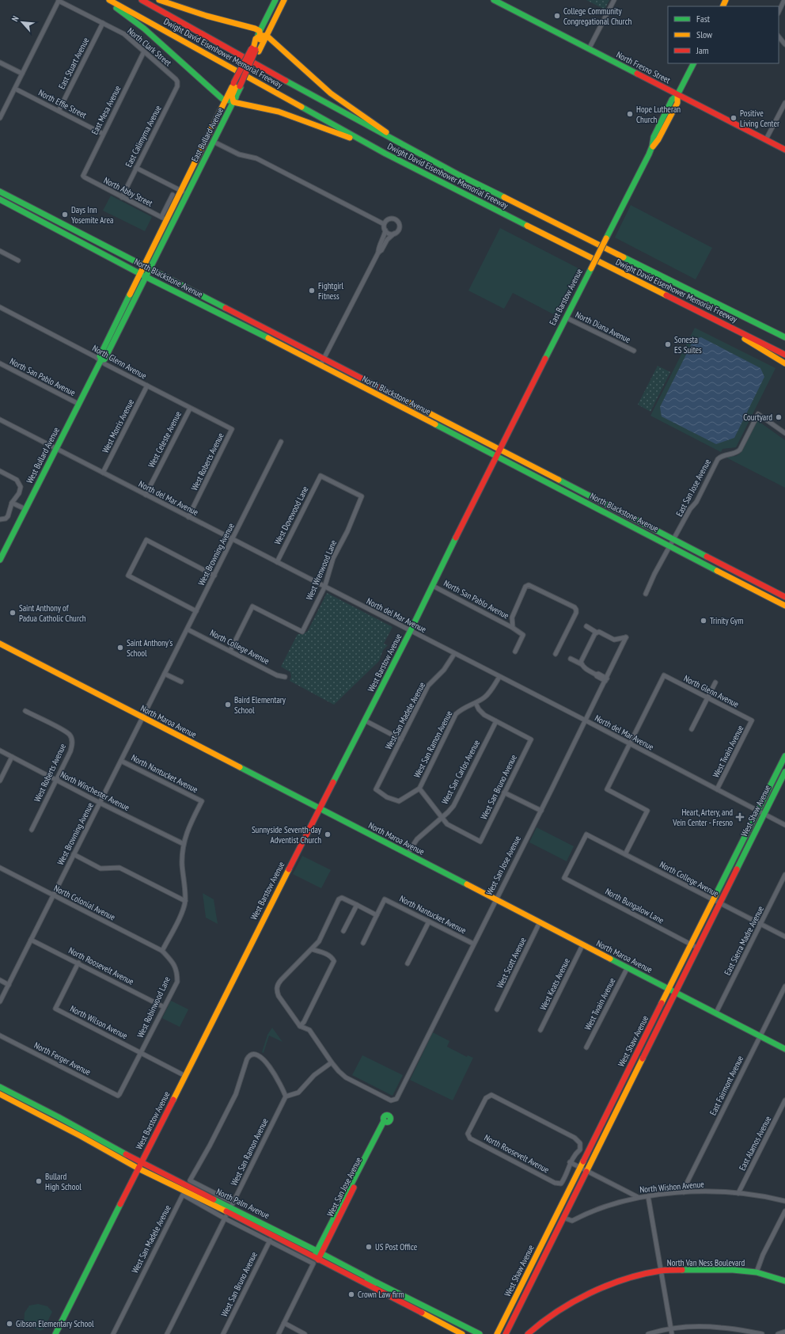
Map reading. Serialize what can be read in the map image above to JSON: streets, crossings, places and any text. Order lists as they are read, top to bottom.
{
  "streets": {
    "main road": [
      "Dwight David Eisenhower Memorial Freeway",
      "North Fresno Street",
      "East Bullard Avenue",
      "North Blackstone Avenue",
      "East Barstow Avenue",
      "West Bullard Avenue",
      "West Barstow Avenue",
      "North Maroa Avenue",
      "West Shaw Avenue",
      "North Palm Avenue",
      "North Van Ness Boulevard"
    ],
    "street": [
      "North Clark Street",
      "East Stuart Avenue",
      "North Effie Street",
      "East Mesa Avenue",
      "East Calimyrna Avenue",
      "North Abby Street",
      "North Diana Avenue",
      "North Glenn Avenue",
      "North San Pablo Avenue",
      "West Morris Avenue",
      "West Celeste Avenue",
      "West Roberts Avenue",
      "East San Jose Avenue",
      "North del Mar Avenue",
      "West Dovewood Lane",
      "West Browning Avenue",
      "West Wrenwood Lane",
      "North College Avenue",
      "West San Madele Avenue",
      "West San Ramon Avenue",
      "West Twain Avenue",
      "West San Carlos Avenue",
      "North Nantucket Avenue",
      "West San Bruno Avenue",
      "North Winchester Avenue",
      "West San Jose Avenue",
      "North Colonial Avenue",
      "North Bungalow Lane",
      "East Sierra Madre Avenue",
      "West Scott Avenue",
      "North Roosevelt Avenue",
      "West Keats Avenue",
      "West Robinwood Lane",
      "North Wilson Avenue",
      "North Ferger Avenue",
      "East Fairmont Avenue",
      "East Alamos Avenue",
      "North Wishon Avenue"
    ]
  },
  "crossings": [
    ["North Clark Street", "East Stuart Avenue"],
    ["North Clark Street", "East Mesa Avenue"],
    ["North Clark Street", "East Calimyrna Avenue"],
    ["East Stuart Avenue", "North Effie Street"],
    ["North Fresno Street", "East Barstow Avenue"],
    ["North Effie Street", "East Mesa Avenue"],
    ["East Mesa Avenue", "North Abby Street"],
    ["East Bullard Avenue", "North Abby Street"],
    ["East Bullard Avenue", "North Blackstone Avenue"],
    ["East Bullard Avenue", "West Bullard Avenue"],
    ["East Calimyrna Avenue", "North Abby Street"],
    ["North Blackstone Avenue", "East Barstow Avenue"],
    ["North Blackstone Avenue", "West Bullard Avenue"],
    ["North Blackstone Avenue", "East San Jose Avenue"],
    ["North Blackstone Avenue", "West Barstow Avenue"],
    ["East Barstow Avenue", "North Diana Avenue"],
    ["East Barstow Avenue", "West Barstow Avenue"],
    ["North Glenn Avenue", "West Morris Avenue"],
    ["North Glenn Avenue", "West Celeste Avenue"],
    ["North Glenn Avenue", "West Bullard Avenue"],
    ["North Glenn Avenue", "West Roberts Avenue"],
    ["North Glenn Avenue", "North del Mar Avenue"],
    ["North Glenn Avenue", "West Twain Avenue"],
    ["North San Pablo Avenue", "West Bullard Avenue"],
    ["North San Pablo Avenue", "West Barstow Avenue"],
    ["West Morris Avenue", "North del Mar Avenue"],
    ["West Celeste Avenue", "North del Mar Avenue"],
    ["West Bullard Avenue", "North del Mar Avenue"],
    ["West Roberts Avenue", "North del Mar Avenue"],
    ["West Roberts Avenue", "North Winchester Avenue"],
    ["North del Mar Avenue", "West Dovewood Lane"],
    ["North del Mar Avenue", "West Browning Avenue"],
    ["North del Mar Avenue", "West Wrenwood Lane"],
    ["North del Mar Avenue", "West Barstow Avenue"],
    ["North del Mar Avenue", "West San Madele Avenue"],
    ["North del Mar Avenue", "West San Ramon Avenue"],
    ["North del Mar Avenue", "West Twain Avenue"],
    ["North del Mar Avenue", "West Shaw Avenue"],
    ["North del Mar Avenue", "West San Jose Avenue"],
    ["West Dovewood Lane", "West Wrenwood Lane"],
    ["West Browning Avenue", "North College Avenue"],
    ["West Browning Avenue", "North Maroa Avenue"],
    ["West Browning Avenue", "North Nantucket Avenue"],
    ["West Browning Avenue", "North Winchester Avenue"],
    ["West Browning Avenue", "North Colonial Avenue"],
    ["West Browning Avenue", "North Roosevelt Avenue"],
    ["West Wrenwood Lane", "North College Avenue"],
    ["North College Avenue", "West Shaw Avenue"],
    ["North College Avenue", "North Bungalow Lane"],
    ["North College Avenue", "East Sierra Madre Avenue"],
    ["West Barstow Avenue", "North Maroa Avenue"],
    ["West Barstow Avenue", "North Wilson Avenue"],
    ["West Barstow Avenue", "North Palm Avenue"],
    ["West San Madele Avenue", "West San Ramon Avenue"],
    ["North Maroa Avenue", "West Twain Avenue"],
    ["North Maroa Avenue", "West San Carlos Avenue"],
    ["North Maroa Avenue", "West Shaw Avenue"],
    ["North Maroa Avenue", "West San Jose Avenue"],
    ["North Maroa Avenue", "East Sierra Madre Avenue"],
    ["North Maroa Avenue", "West Scott Avenue"],
    ["North Maroa Avenue", "West Keats Avenue"],
    ["North Maroa Avenue", "East Fairmont Avenue"],
    ["West San Ramon Avenue", "North Palm Avenue"],
    ["West San Carlos Avenue", "West San Bruno Avenue"],
    ["North Nantucket Avenue", "North Winchester Avenue"],
    ["North Nantucket Avenue", "West San Jose Avenue"],
    ["West Shaw Avenue", "North Bungalow Lane"],
    ["West Shaw Avenue", "North Wishon Avenue"],
    ["North Colonial Avenue", "West Robinwood Lane"],
    ["North Roosevelt Avenue", "West Robinwood Lane"],
    ["North Roosevelt Avenue", "North Wilson Avenue"],
    ["West Robinwood Lane", "North Wilson Avenue"],
    ["West Robinwood Lane", "North Ferger Avenue"],
    ["East Fairmont Avenue", "North Wishon Avenue"],
    ["East Alamos Avenue", "North Wishon Avenue"]
  ],
  "places": {
    "other": [
      "College Community Congregational Church",
      "Hope Lutheran Church",
      "Positive Living Center",
      "Days Inn Yosemite Area",
      "Fightgirl Fitness",
      "Sonesta ES Suites",
      "Courtyard",
      "Saint Anthony of Padua Catholic Church",
      "Trinity Gym",
      "Saint Anthony's School",
      "Baird Elementary School",
      "Sunnyside Seventh-day Adventist Church",
      "Bullard High School",
      "US Post Office",
      "Crown Law firm",
      "Gibson Elementary School"
    ],
    "health": ["Heart, Artery, and Vein Center - Fresno"]
  },
  "legend": ["Fast", "Slow", "Jam"],
  "north": "top left"
}
